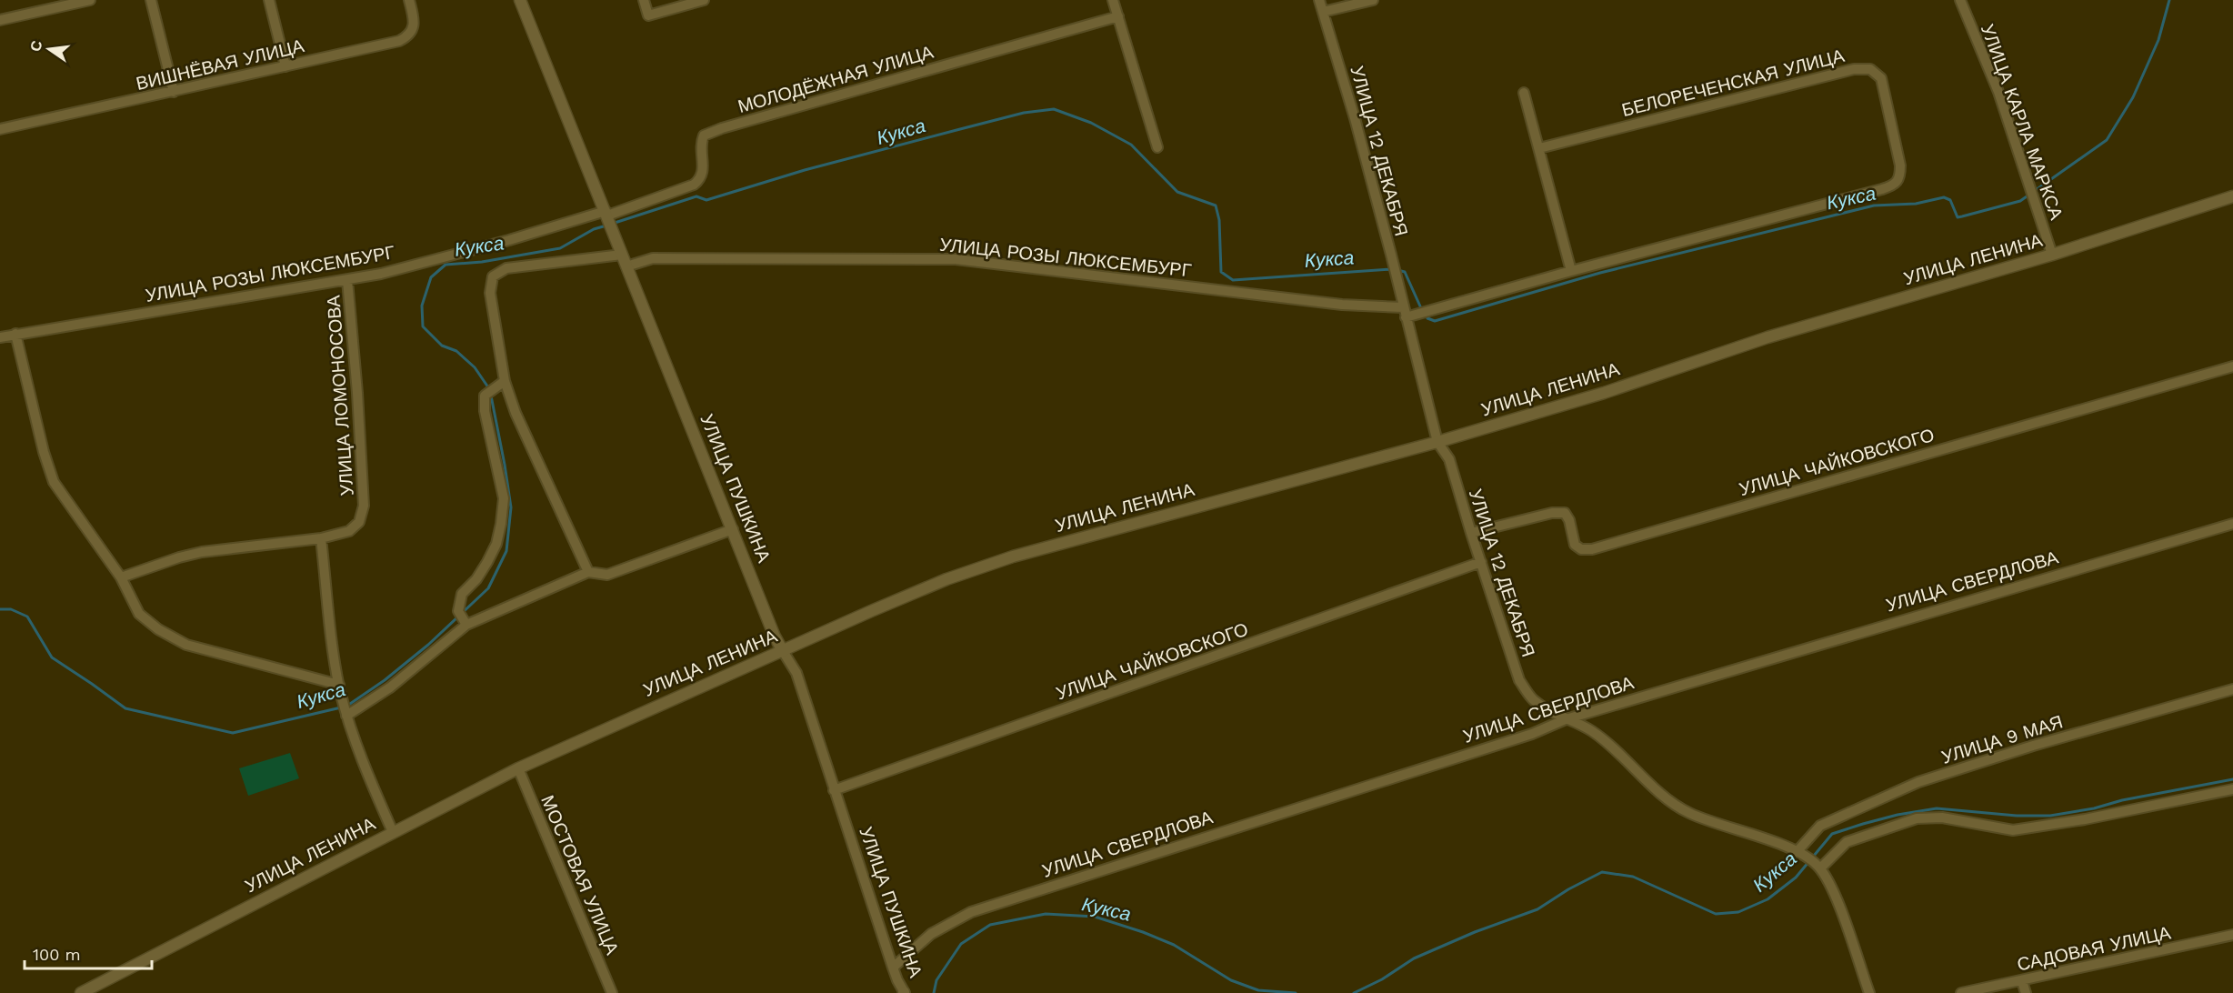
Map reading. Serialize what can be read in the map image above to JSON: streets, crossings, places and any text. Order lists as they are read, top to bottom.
{
  "streets": {
    "street": [
      "ВИШНЁВАЯ УЛИЦА",
      "МОЛОДЁЖНАЯ УЛИЦА",
      "БЕЛОРЕЧЕНСКАЯ УЛИЦА",
      "УЛИЦА КАРЛА МАРКСА",
      "УЛИЦА 12 ДЕКАБРЯ",
      "УЛИЦА РОЗЫ ЛЮКСЕМБУРГ",
      "УЛИЦА ЛЕНИНА",
      "УЛИЦА ЛОМОНОСОВА",
      "УЛИЦА ЧАЙКОВСКОГО",
      "УЛИЦА ПУШКИНА",
      "УЛИЦА СВЕРДЛОВА",
      "УЛИЦА 9 МАЯ",
      "МОСТОВАЯ УЛИЦА",
      "САДОВАЯ УЛИЦА"
    ]
  },
  "crossings": [
    ["МОЛОДЁЖНАЯ УЛИЦА", "УЛИЦА РОЗЫ ЛЮКСЕМБУРГ"],
    ["МОЛОДЁЖНАЯ УЛИЦА", "УЛИЦА ПУШКИНА"],
    ["БЕЛОРЕЧЕНСКАЯ УЛИЦА", "УЛИЦА 12 ДЕКАБРЯ"],
    ["БЕЛОРЕЧЕНСКАЯ УЛИЦА", "УЛИЦА РОЗЫ ЛЮКСЕМБУРГ"],
    ["УЛИЦА КАРЛА МАРКСА", "УЛИЦА ЛЕНИНА"],
    ["УЛИЦА 12 ДЕКАБРЯ", "УЛИЦА РОЗЫ ЛЮКСЕМБУРГ"],
    ["УЛИЦА 12 ДЕКАБРЯ", "УЛИЦА ЛЕНИНА"],
    ["УЛИЦА 12 ДЕКАБРЯ", "УЛИЦА ЧАЙКОВСКОГО"],
    ["УЛИЦА 12 ДЕКАБРЯ", "УЛИЦА СВЕРДЛОВА"],
    ["УЛИЦА 12 ДЕКАБРЯ", "УЛИЦА 9 МАЯ"],
    ["УЛИЦА РОЗЫ ЛЮКСЕМБУРГ", "УЛИЦА ЛОМОНОСОВА"],
    ["УЛИЦА РОЗЫ ЛЮКСЕМБУРГ", "УЛИЦА ПУШКИНА"],
    ["УЛИЦА ЛЕНИНА", "УЛИЦА ПУШКИНА"],
    ["УЛИЦА ЛЕНИНА", "МОСТОВАЯ УЛИЦА"],
    ["УЛИЦА ЧАЙКОВСКОГО", "УЛИЦА ПУШКИНА"],
    ["УЛИЦА ПУШКИНА", "УЛИЦА СВЕРДЛОВА"]
  ],
  "water": ["Кукса"],
  "scale_bar": "100 m",
  "north": "left"
}
